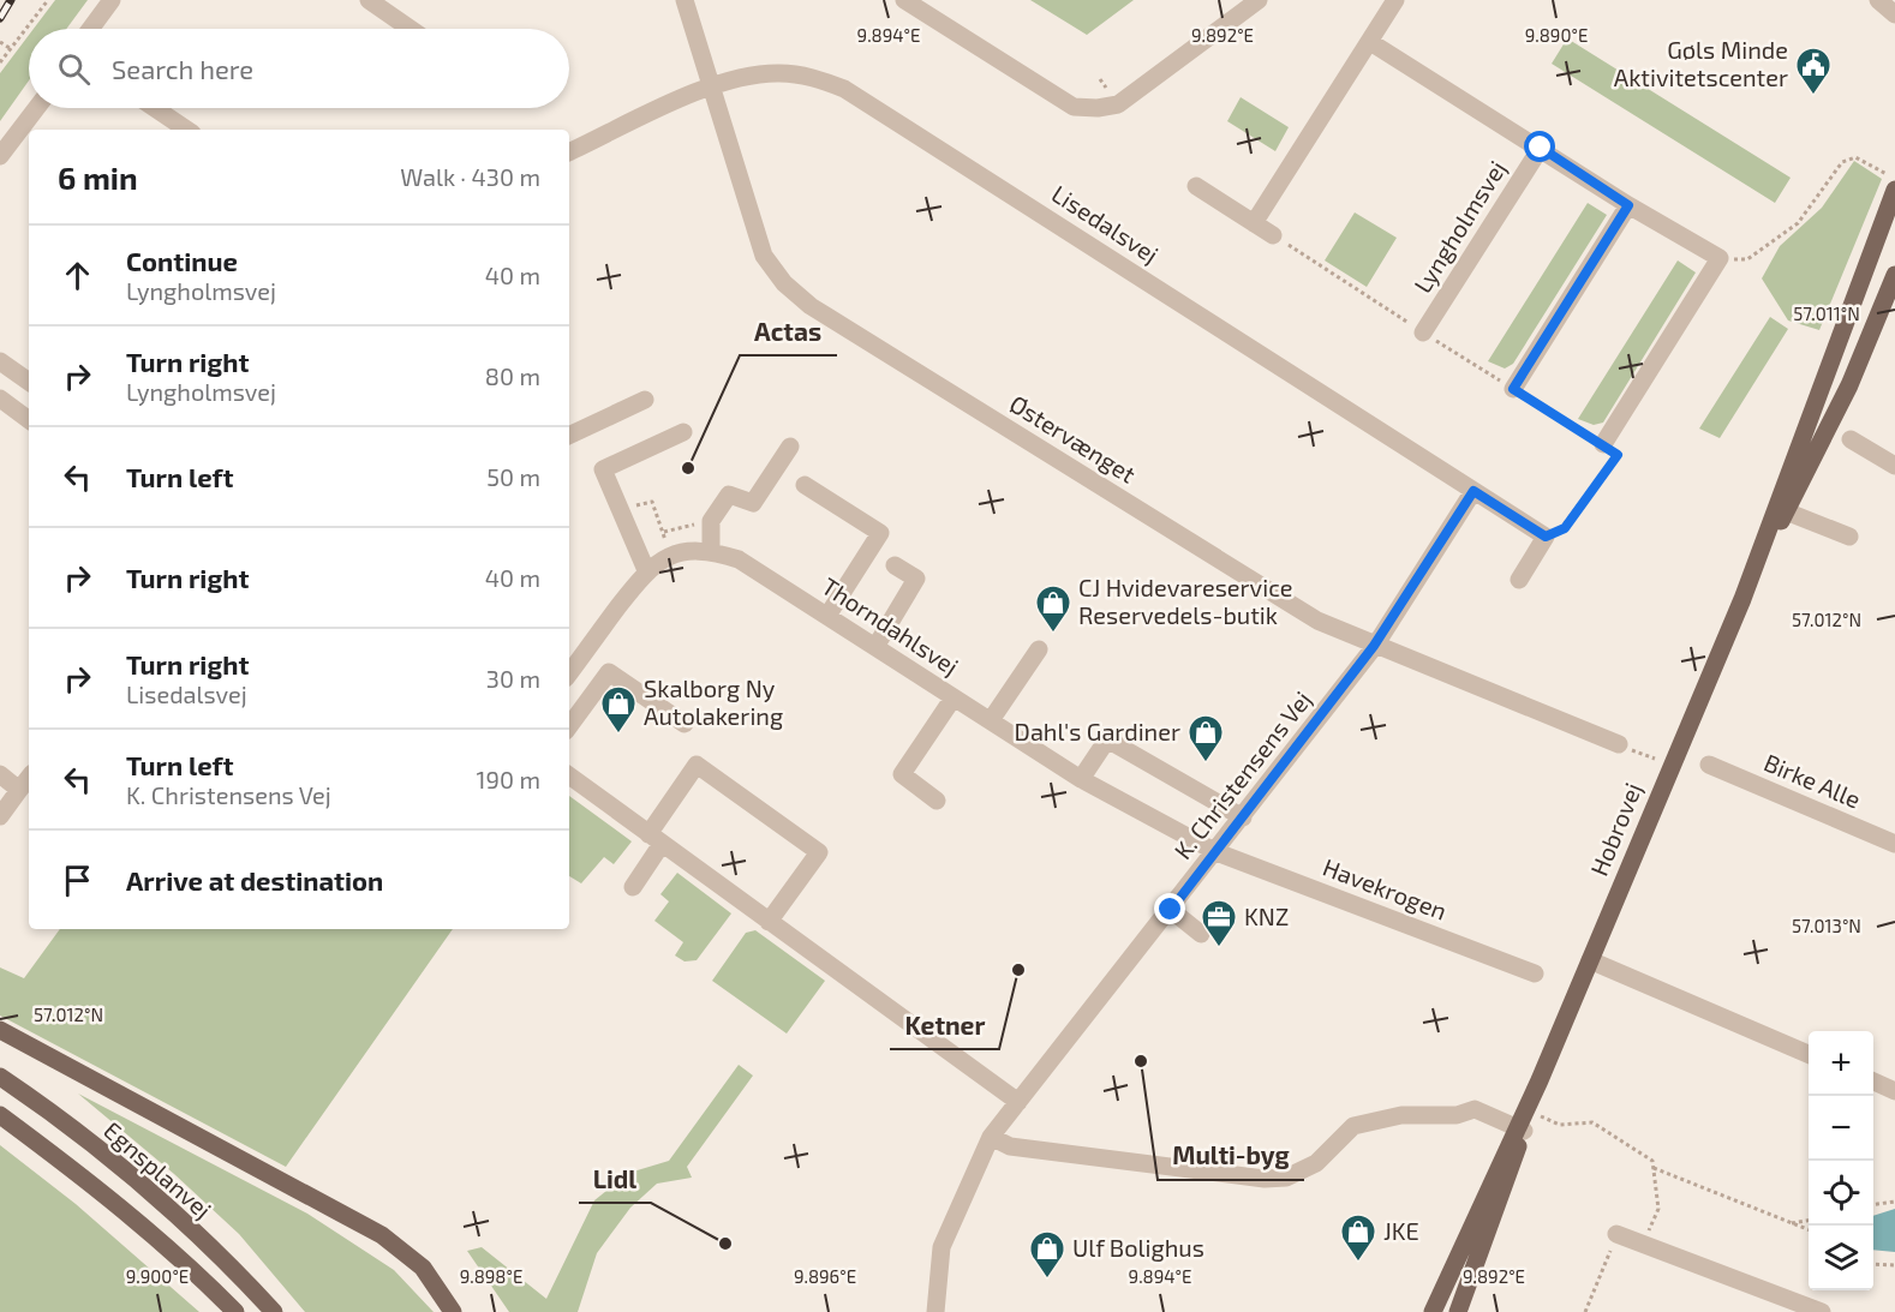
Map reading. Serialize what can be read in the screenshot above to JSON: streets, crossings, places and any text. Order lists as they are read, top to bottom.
{
  "streets": {
    "main road": ["Hobrovej", "Egnsplanvej"],
    "street": [
      "Lisedalsvej",
      "Lyngholmsvej",
      "Østervænget",
      "Thorndahlsvej",
      "K. Christensens Vej",
      "Birke Alle",
      "Havekrogen"
    ]
  },
  "crossings": [
    ["Lisedalsvej", "Østervænget"],
    ["Lisedalsvej", "K. Christensens Vej"],
    ["Østervænget", "K. Christensens Vej"],
    ["Thorndahlsvej", "K. Christensens Vej"],
    ["Thorndahlsvej", "Havekrogen"],
    ["K. Christensens Vej", "Havekrogen"]
  ],
  "places": {
    "public building": ["Gøls Minde Aktivitetscenter"],
    "other": [
      "Actas",
      "Ketner",
      "Multi-byg",
      "Lidl"
    ],
    "shop": [
      "CJ Hvidevareservice Reservedels-butik",
      "Skalborg Ny Autolakering",
      "Dahl's Gardiner",
      "JKE",
      "Ulf Bolighus"
    ],
    "office": ["KNZ"]
  },
  "page": {
    "search": "Search here",
    "heading": ["6 min", "Walk · 430 m"],
    "list": [
      ["Continue", "Lyngholmsvej", "40 m"],
      ["Turn right", "Lyngholmsvej", "80 m"],
      ["Turn left", "50 m"],
      ["Turn right", "40 m"],
      ["Turn right", "Lisedalsvej", "30 m"],
      ["Turn left", "K. Christensens Vej", "190 m"],
      "Arrive at destination"
    ],
    "map_buttons": ["+", "−"]
  },
  "coordinates": [
    "9.894°E",
    "9.892°E",
    "9.890°E",
    "57.011°N",
    "57.012°N",
    "57.013°N",
    "9.900°E",
    "9.898°E",
    "9.896°E"
  ]
}
